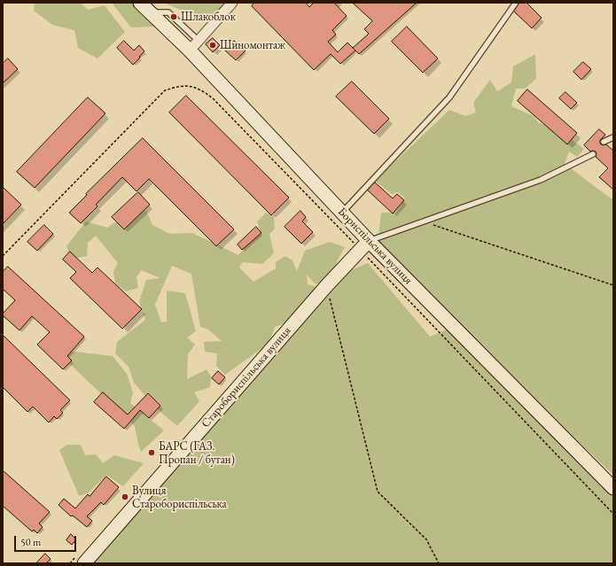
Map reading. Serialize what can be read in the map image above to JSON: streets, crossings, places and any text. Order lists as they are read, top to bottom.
{
  "streets": {
    "main road": ["Бориспільська вулиця", "Старобориспільська вулиця"]
  },
  "crossings": [
    ["Бориспільська вулиця", "Старобориспільська вулиця"]
  ],
  "places": [
    "Шлакоблок",
    "Шиномонтаж",
    "БАРС (ГАЗ. Пропан / бутан)",
    "Вулиця Старобориспільська"
  ],
  "scale_bar": "50 m"
}
